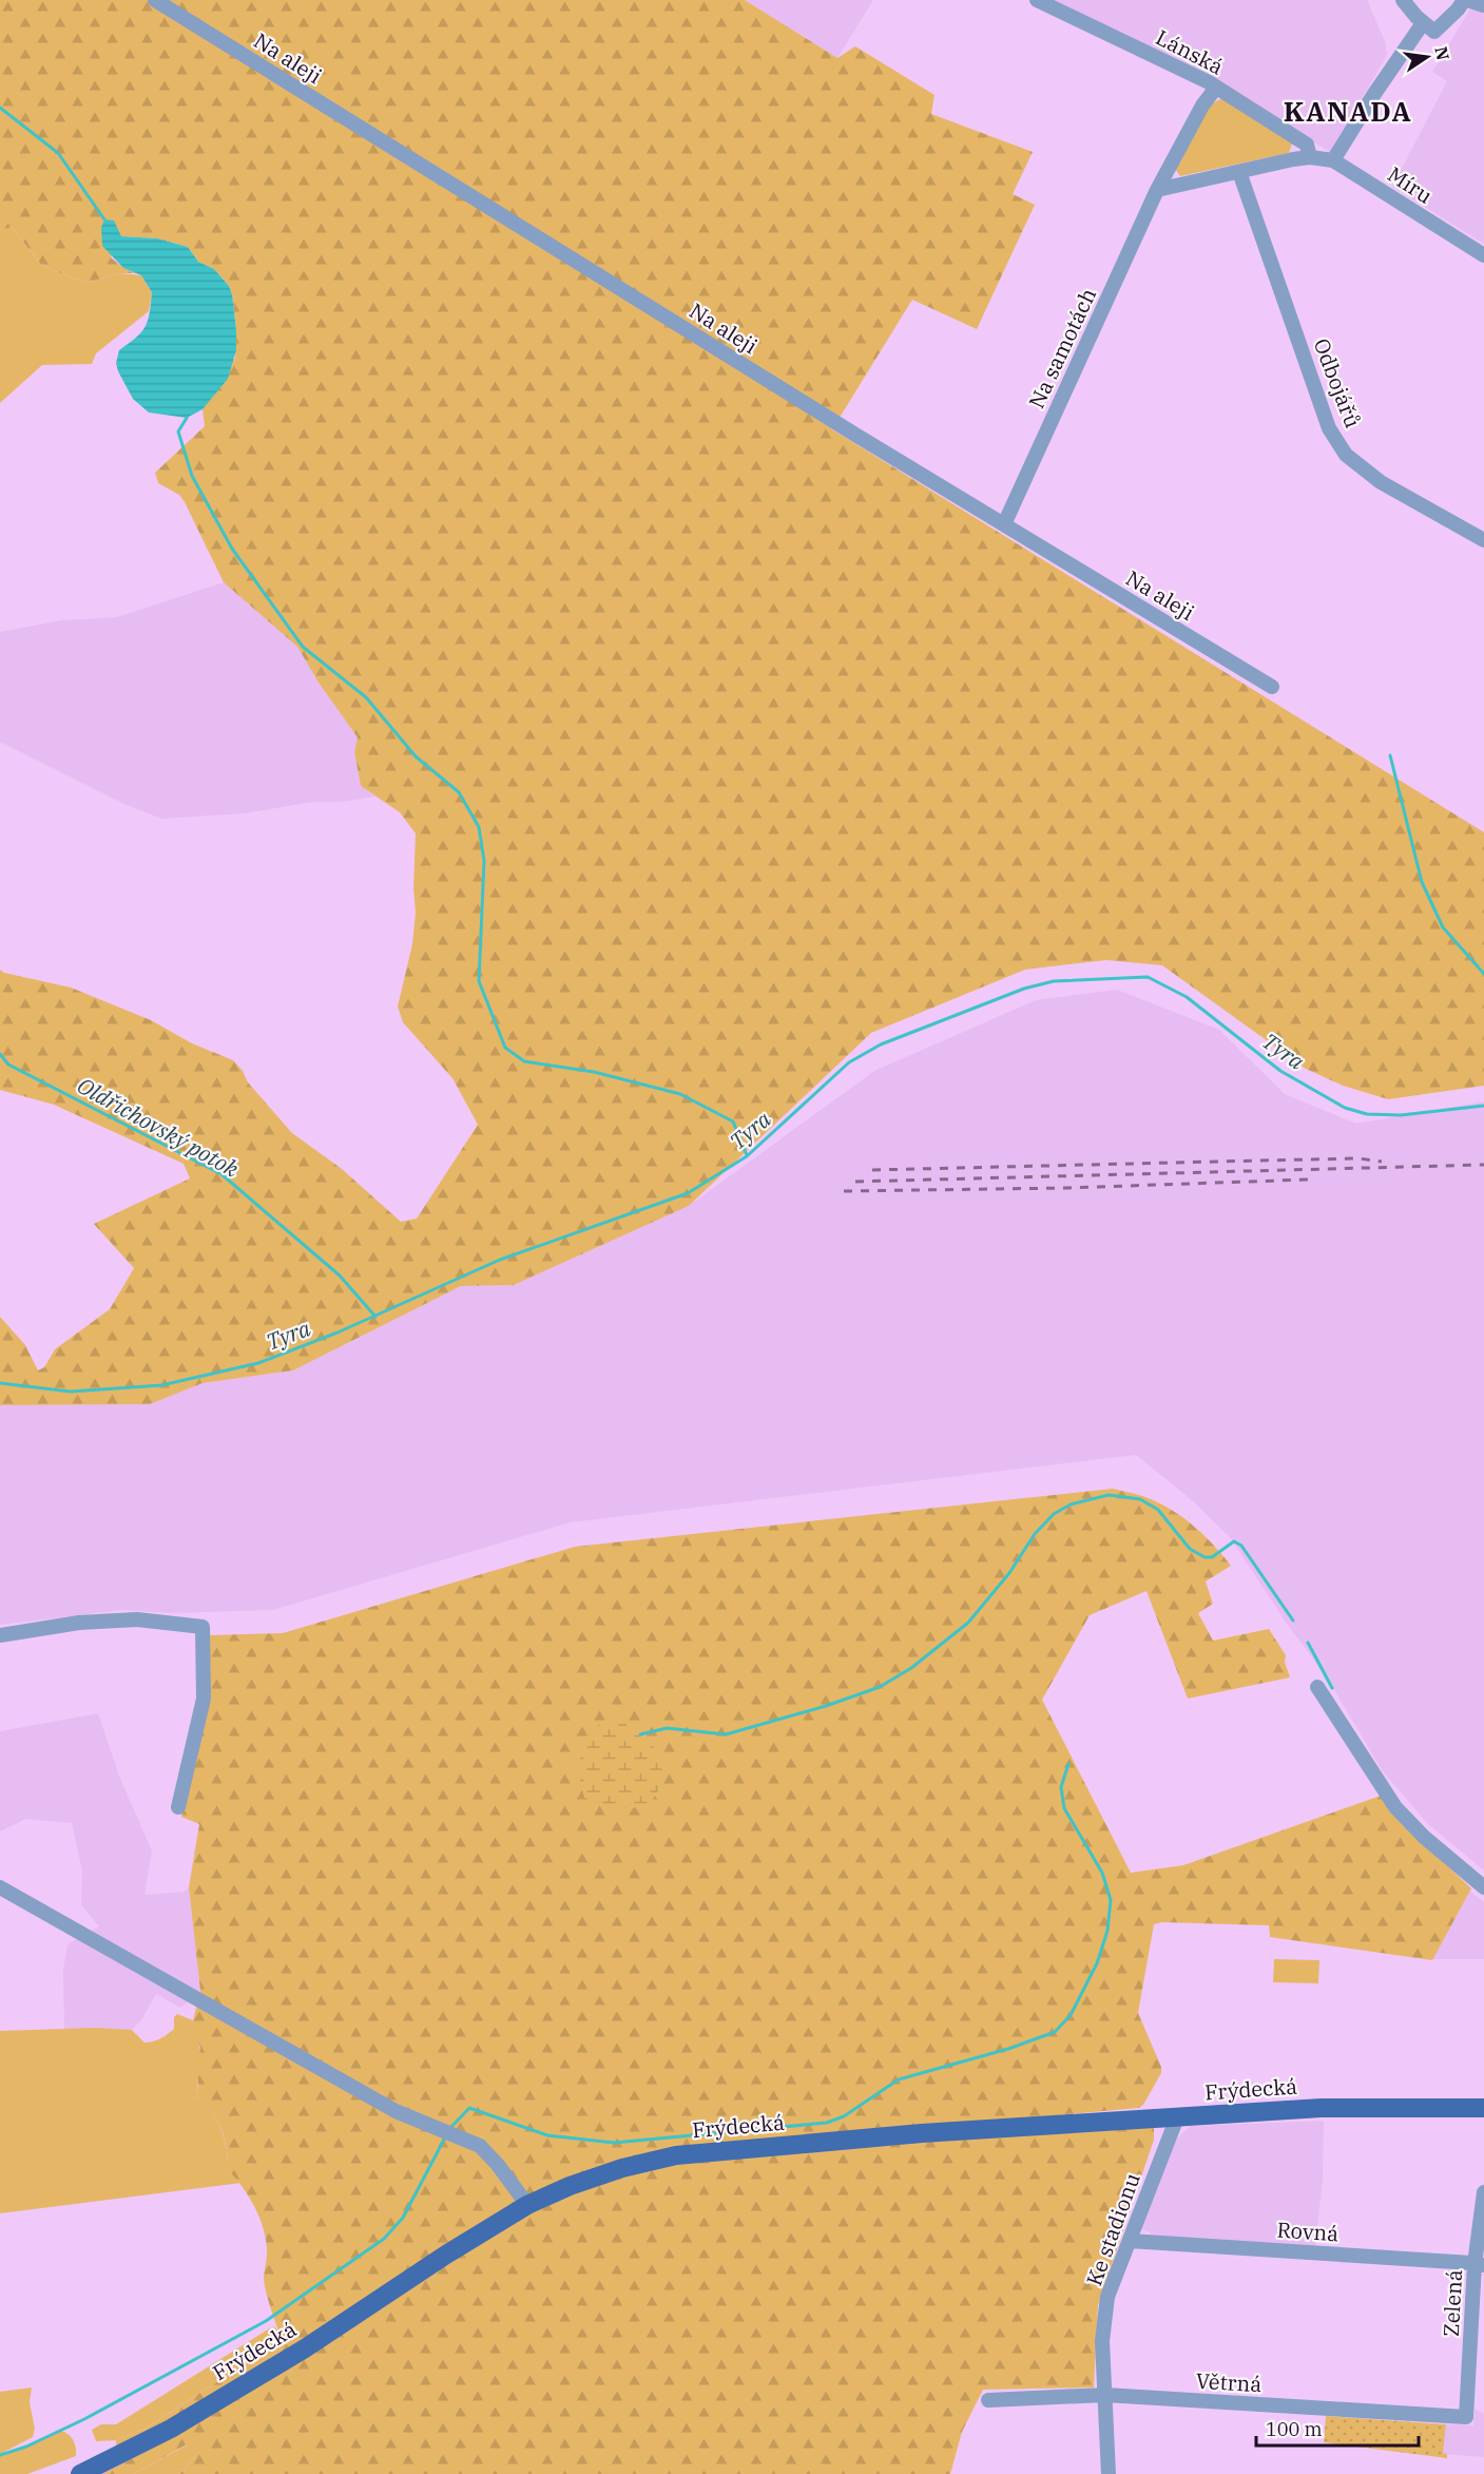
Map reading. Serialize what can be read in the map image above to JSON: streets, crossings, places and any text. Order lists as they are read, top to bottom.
{
  "streets": {
    "main road": ["Frýdecká"],
    "street": [
      "Lánská",
      "Na aleji",
      "Míru",
      "Na samotách",
      "Odbojářů",
      "Ke stadionu",
      "Rovná",
      "Zelená",
      "Větrná"
    ]
  },
  "crossings": [
    ["Lánská", "Míru"],
    ["Lánská", "Na samotách"],
    ["Na aleji", "Na samotách"],
    ["Frýdecká", "Ke stadionu"],
    ["Ke stadionu", "Rovná"],
    ["Ke stadionu", "Větrná"],
    ["Rovná", "Zelená"],
    ["Zelená", "Větrná"]
  ],
  "districts": ["KANADA"],
  "water": ["Tyra", "Oldřichovský potok"],
  "scale_bar": "100 m",
  "north": "right"
}
